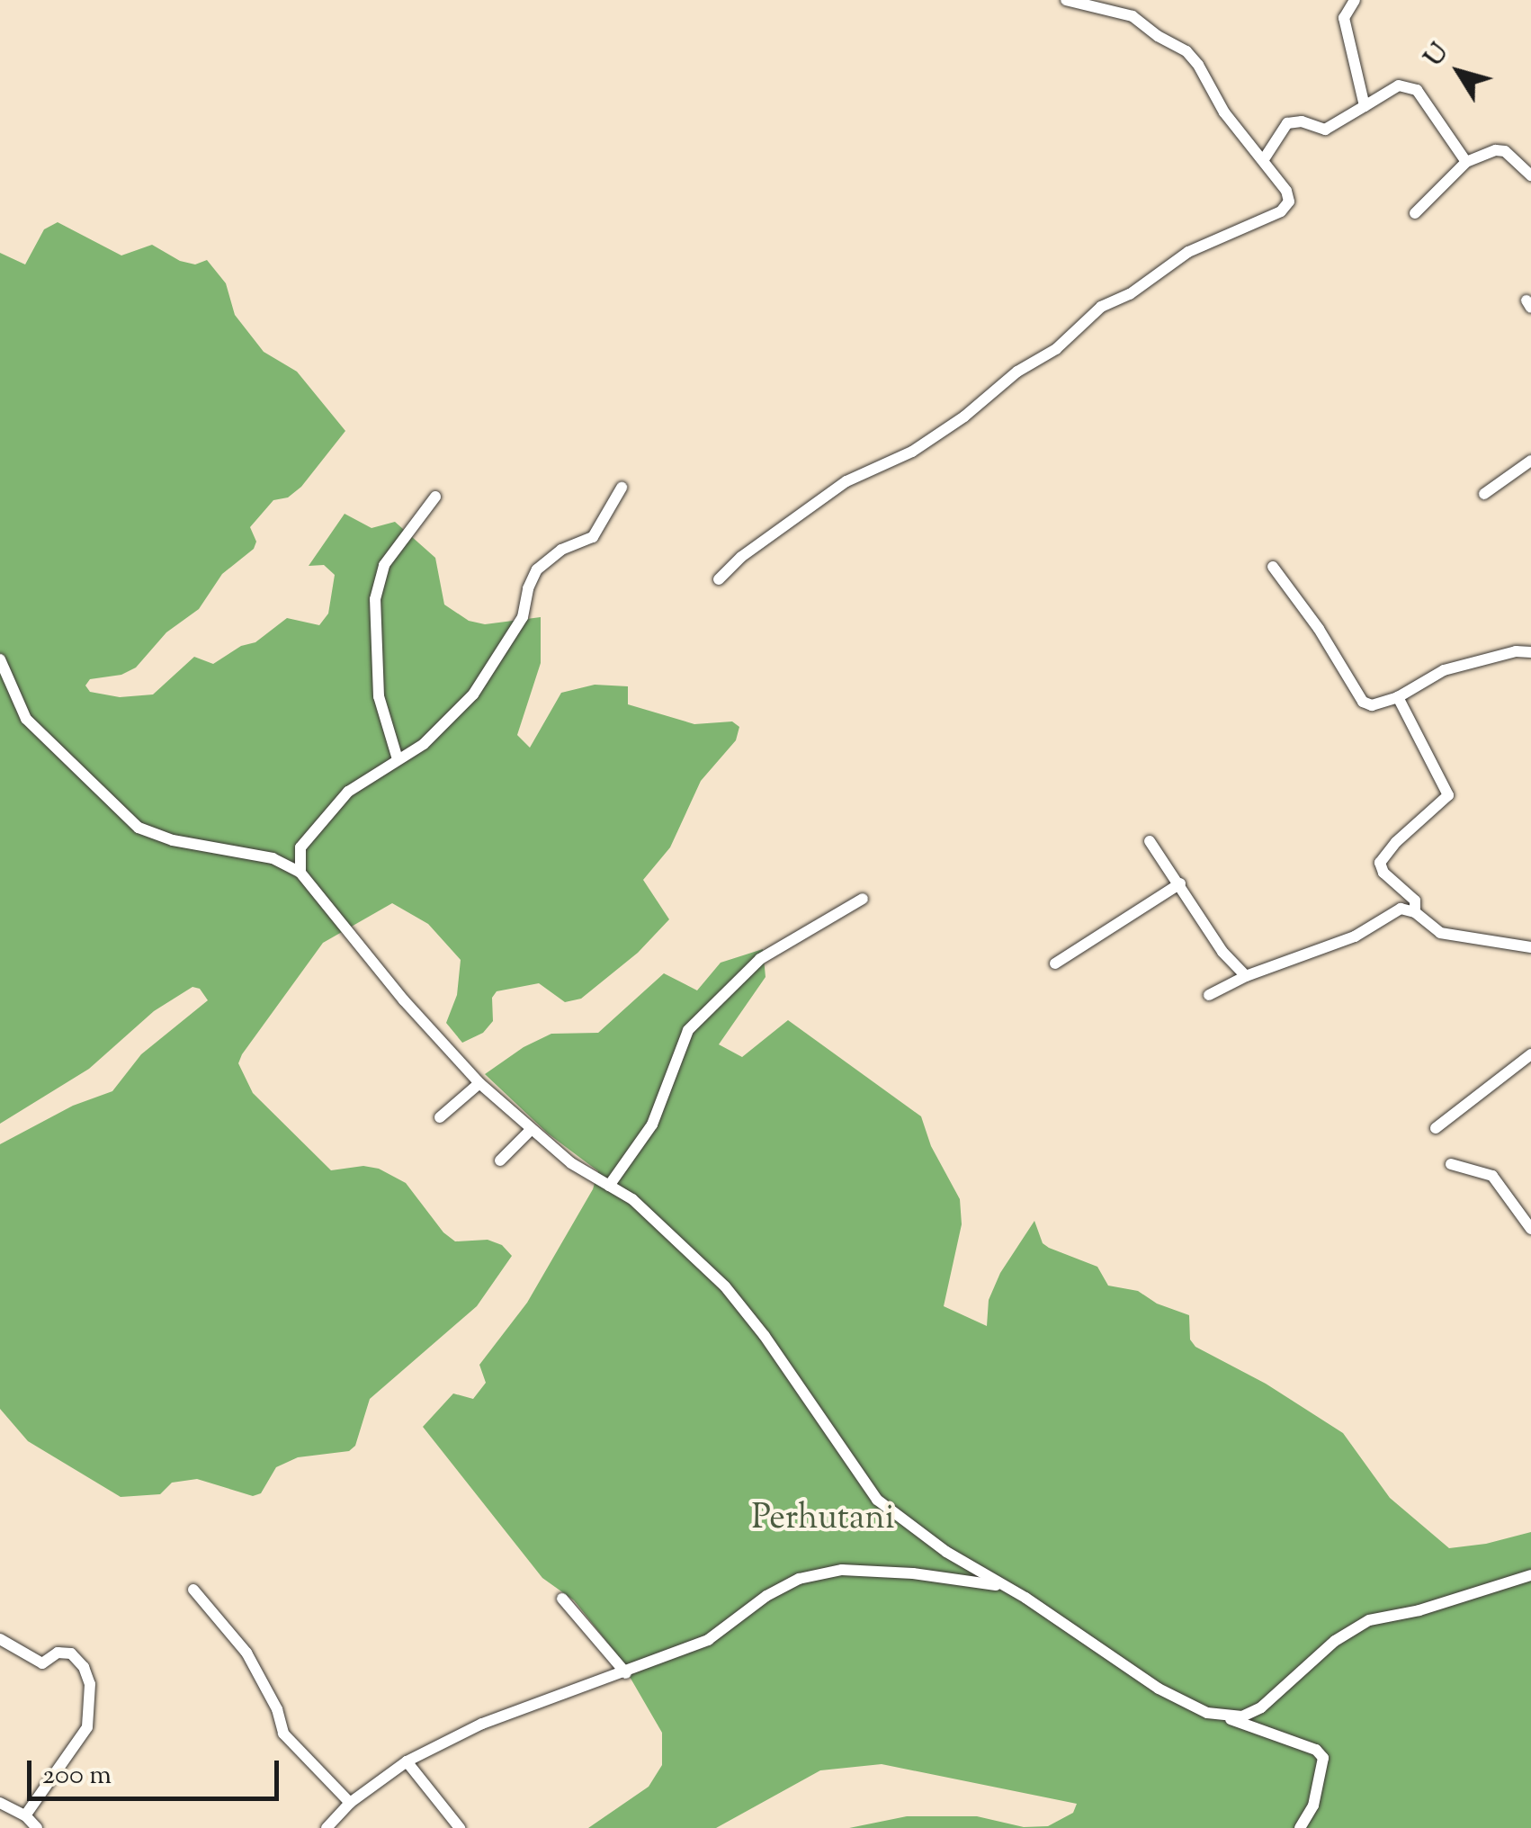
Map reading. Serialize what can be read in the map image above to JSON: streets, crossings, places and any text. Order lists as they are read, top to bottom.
{
  "parks": ["Perhutani"],
  "scale_bar": "200 m",
  "north": "top left"
}
